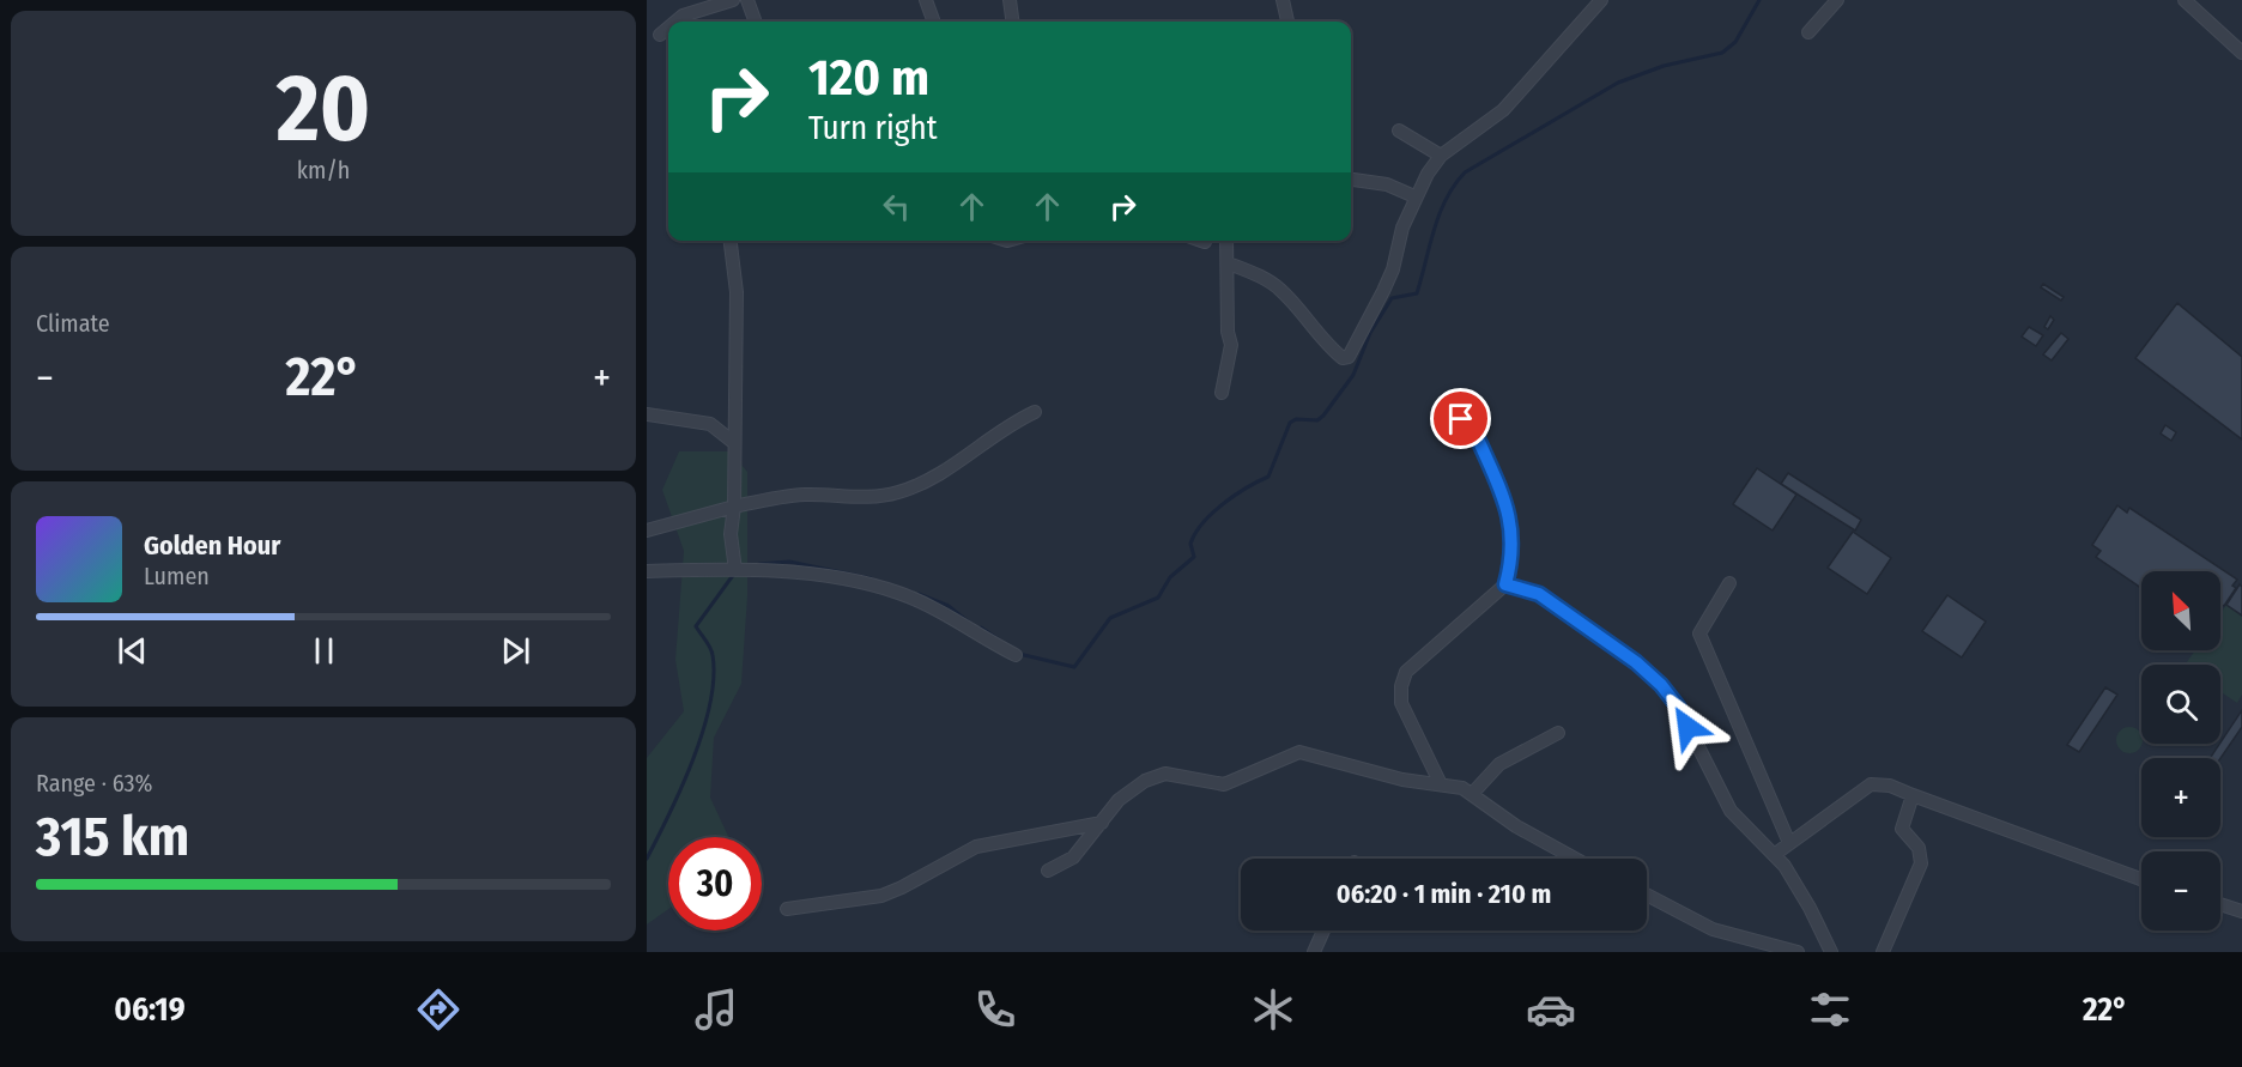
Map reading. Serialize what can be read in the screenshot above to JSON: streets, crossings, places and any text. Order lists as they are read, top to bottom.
{
  "north": "top left",
  "page": {
    "tile": [
      ["20", "km/h"],
      "Climate",
      ["Range · 63%", "315 km"]
    ],
    "turn": ["120 m", "Turn right"],
    "heat": ["−", "22°", "+"],
    "song": ["Golden Hour", "Lumen"],
    "map_buttons": ["+", "−"],
    "limit": "30",
    "trip": "06:20 · 1 min · 210 m",
    "tabs": ["06:19", "22°"]
  }
}
